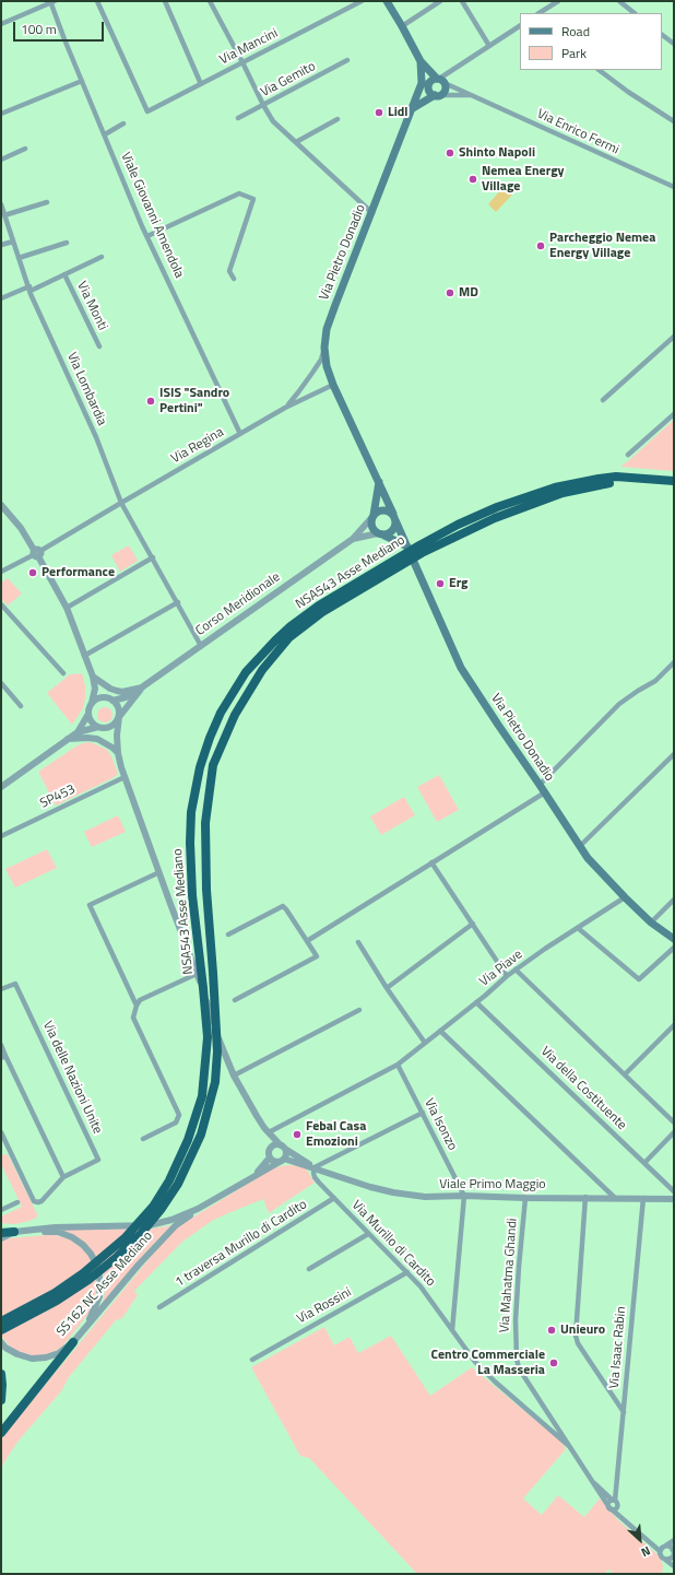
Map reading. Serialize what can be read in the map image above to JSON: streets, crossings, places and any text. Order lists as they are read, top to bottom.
{
  "streets": {
    "highway": ["NSA543 Asse Mediano", "SS162 NC Asse Mediano"],
    "main road": ["Via Pietro Donadio"],
    "street": [
      "Via Mancini",
      "Via Gemito",
      "Via Enrico Fermi",
      "Viale Giovanni Amendola",
      "Via Monti",
      "Via Lombardia",
      "Via Regina",
      "Corso Meridionale",
      "SP453",
      "Via Piave",
      "Via delle Nazioni Unite",
      "Via della Costituente",
      "Via Isonzo",
      "Viale Primo Maggio",
      "1 traversa Murillo di Cardito",
      "Via Murillo di Cardito",
      "Via Mahatma Ghandi",
      "Via Rossini",
      "Via Isaac Rabin"
    ]
  },
  "crossings": [
    ["Via Enrico Fermi", "Via Pietro Donadio"],
    ["Viale Giovanni Amendola", "Via Regina"],
    ["Via Pietro Donadio", "Via Regina"],
    ["Via Pietro Donadio", "Via Piave"],
    ["Via Monti", "Via Lombardia"],
    ["Via Lombardia", "Via Regina"],
    ["Via Lombardia", "Corso Meridionale"],
    ["NSA543 Asse Mediano", "SS162 NC Asse Mediano"],
    ["Via Piave", "Via della Costituente"],
    ["Via Piave", "Via Isonzo"],
    ["Via Isonzo", "Viale Primo Maggio"],
    ["Viale Primo Maggio", "Via Murillo di Cardito"],
    ["Viale Primo Maggio", "Via Mahatma Ghandi"],
    ["Viale Primo Maggio", "SS162 NC Asse Mediano"],
    ["Viale Primo Maggio", "Via Isaac Rabin"],
    ["1 traversa Murillo di Cardito", "Via Murillo di Cardito"],
    ["Via Murillo di Cardito", "Via Mahatma Ghandi"],
    ["Via Murillo di Cardito", "Via Rossini"]
  ],
  "places": [
    "Lidl",
    "Shinto Napoli",
    "Nemea Energy Village",
    "Parcheggio Nemea Energy Village",
    "MD",
    "ISIS \"Sandro Pertini\"",
    "Performance",
    "Erg",
    "Febal Casa Emozioni",
    "Unieuro",
    "Centro Commerciale La Masseria"
  ],
  "legend": ["Road", "Park"],
  "scale_bar": "100 m",
  "north": "bottom right"
}
